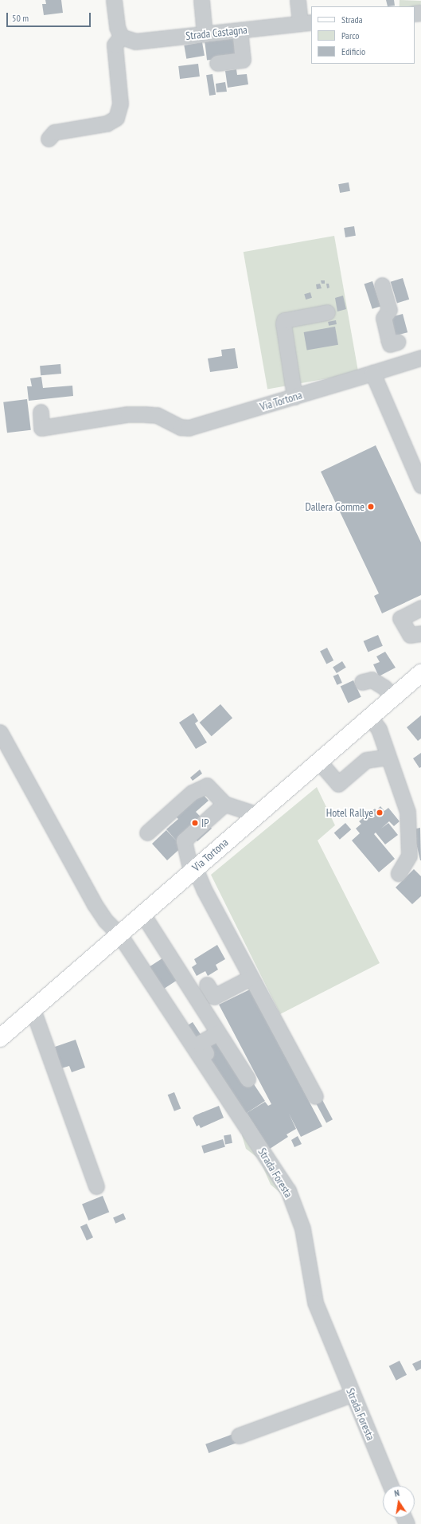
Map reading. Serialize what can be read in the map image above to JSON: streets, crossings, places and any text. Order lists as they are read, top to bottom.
{
  "streets": {
    "main road": ["Via Tortona"],
    "street": ["Strada Castagna", "Strada Foresta"]
  },
  "crossings": [
    ["Via Tortona", "Strada Foresta"]
  ],
  "places": ["Dallera Gomme", "Hotel Rallye", "IP"],
  "legend": ["Strada", "Parco", "Edificio"],
  "scale_bar": "50 m",
  "north": "top"
}
